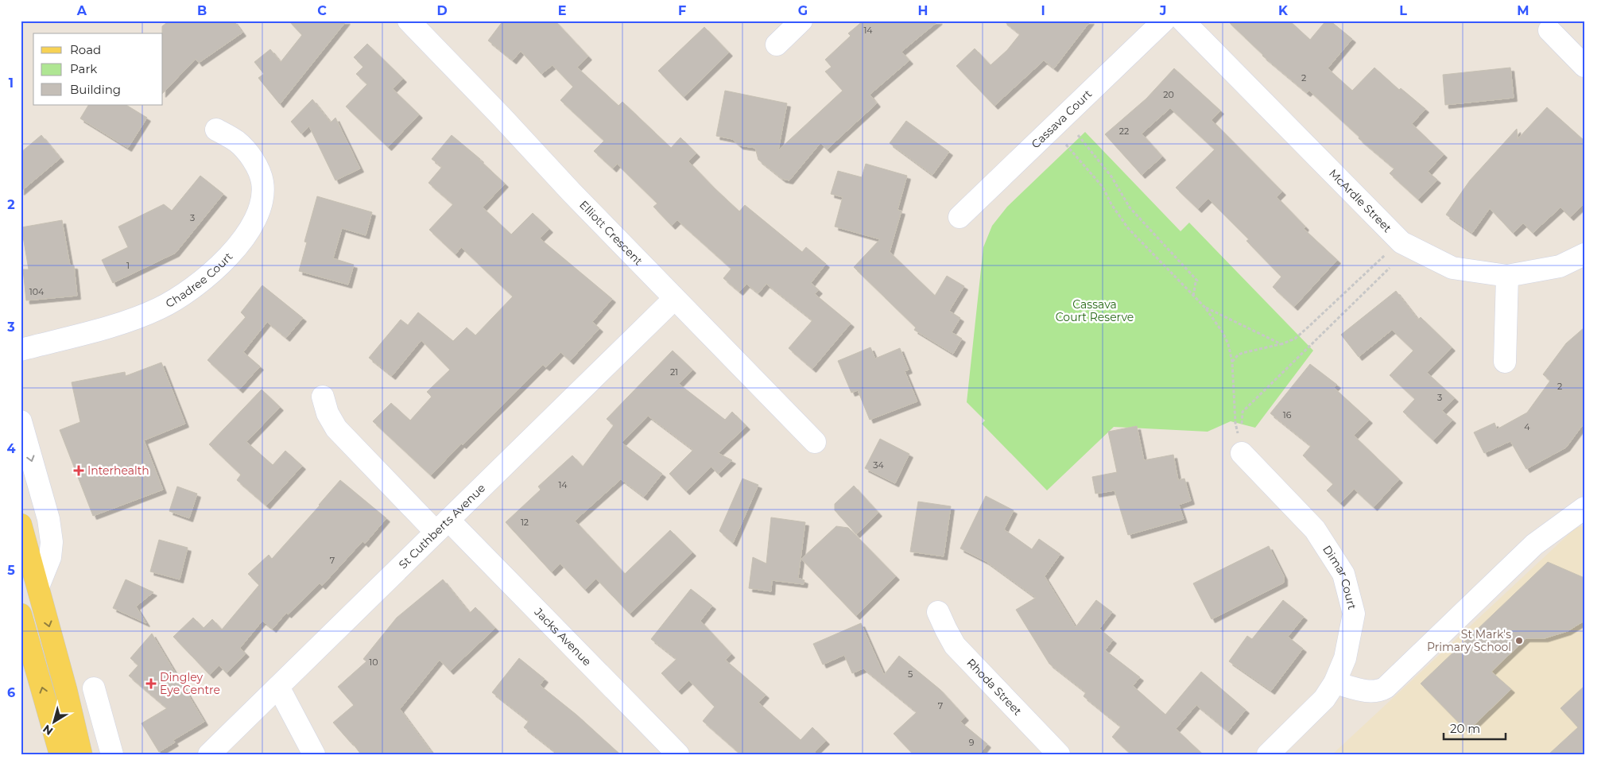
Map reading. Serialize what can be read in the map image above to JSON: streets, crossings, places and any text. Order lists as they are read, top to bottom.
{
  "streets": {
    "street": [
      "Cassava Court",
      "McArdle Street",
      "Elliott Crescent",
      "Chadree Court",
      "St Cuthberts Avenue",
      "Dimar Court",
      "Jacks Avenue",
      "Rhoda Street"
    ]
  },
  "crossings": [
    ["Elliott Crescent", "St Cuthberts Avenue"],
    ["St Cuthberts Avenue", "Jacks Avenue"]
  ],
  "parks": ["Cassava Court Reserve"],
  "places": {
    "health": ["Interhealth", "Dingley Eye Centre"],
    "other": ["St Mark's Primary School"]
  },
  "house_numbers": [
    "14",
    "2",
    "20",
    "22",
    "3",
    "1",
    "104",
    "21",
    "2",
    "3",
    "16",
    "4",
    "34",
    "14",
    "12",
    "7",
    "10",
    "5",
    "7",
    "9"
  ],
  "legend": ["Road", "Park", "Building"],
  "scale_bar": "20 m",
  "north": "bottom left",
  "grid": {
    "columns": [
      "A",
      "B",
      "C",
      "D",
      "E",
      "F",
      "G",
      "H",
      "I",
      "J",
      "K",
      "L",
      "M"
    ],
    "rows": [
      "1",
      "2",
      "3",
      "4",
      "5",
      "6"
    ]
  }
}
